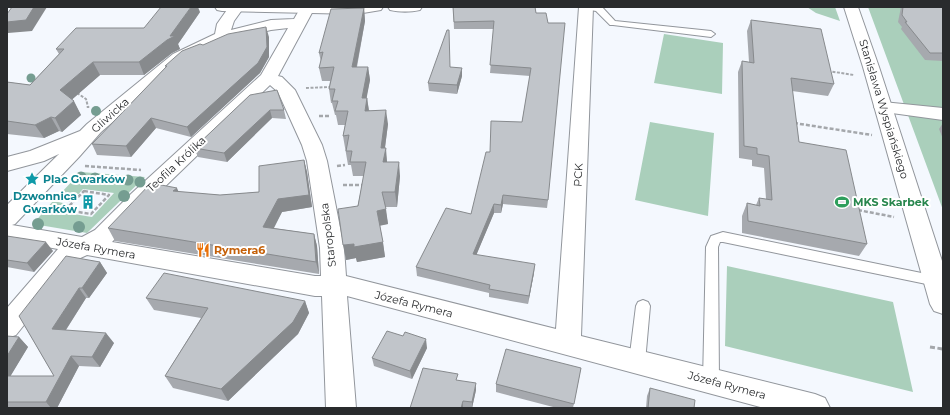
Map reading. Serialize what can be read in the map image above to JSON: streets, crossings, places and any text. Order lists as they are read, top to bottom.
{
  "streets": {
    "street": [
      "Stanisława Wyspiańskiego",
      "Gliwicka",
      "Teofila Królika",
      "PCK",
      "Staropolska",
      "Józefa Rymera"
    ]
  },
  "crossings": [
    ["Gliwicka", "Teofila Królika"],
    ["Teofila Królika", "Staropolska"],
    ["Teofila Królika", "Józefa Rymera"],
    ["PCK", "Józefa Rymera"],
    ["Staropolska", "Józefa Rymera"]
  ],
  "places": {
    "place": ["Plac Gwarków"],
    "building": ["Dzwonnica Gwarków"],
    "sports": ["MKS Skarbek"],
    "restaurant": ["Rymera6"]
  }
}
